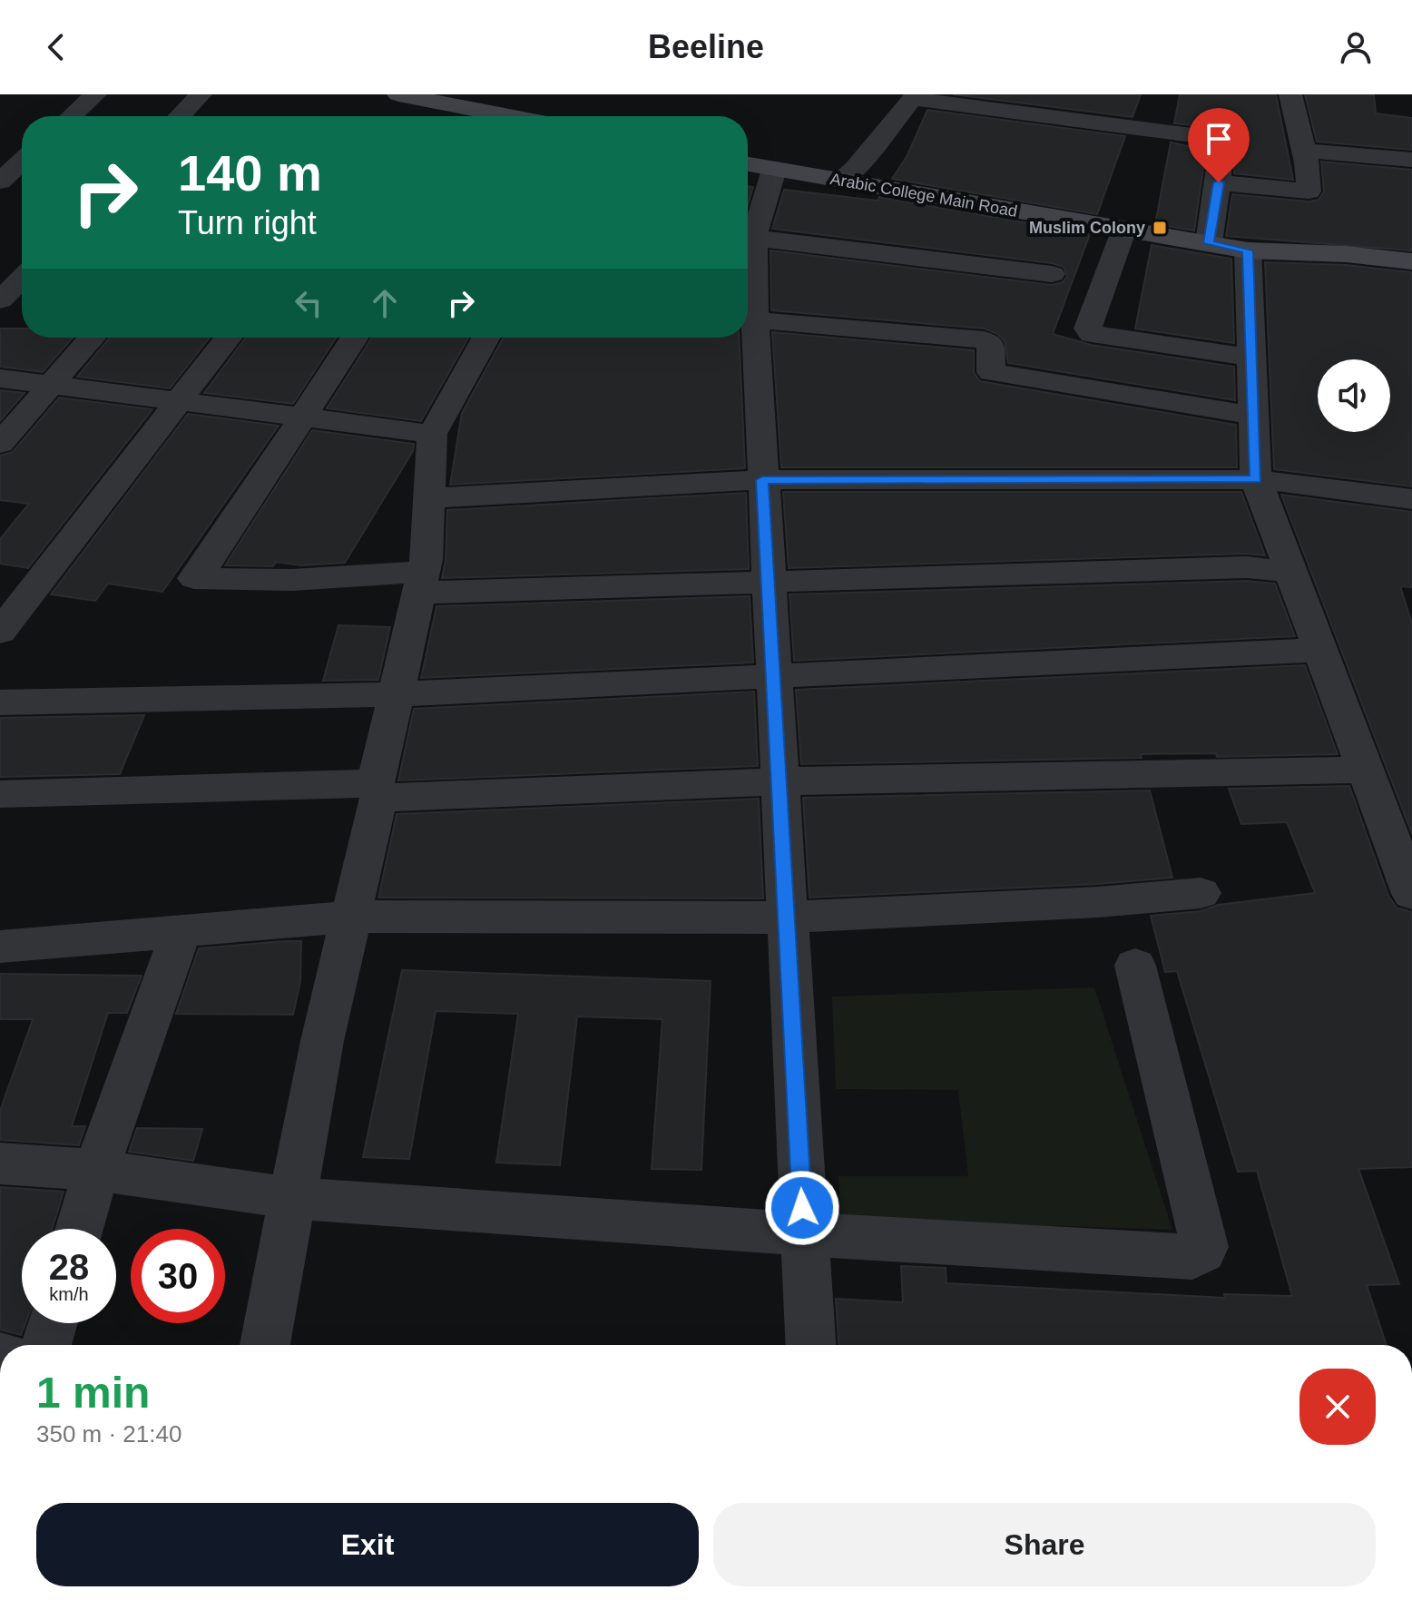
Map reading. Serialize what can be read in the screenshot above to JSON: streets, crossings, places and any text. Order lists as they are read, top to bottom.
{
  "streets": {
    "main road": ["Arabic College Main Road"]
  },
  "places": {
    "transit": ["Muslim Colony"]
  },
  "page": {
    "header": "Beeline",
    "turn": ["140 m", "Turn right"],
    "speed": "28 km/h",
    "limit": "30",
    "heading": ["1 min", "350 m · 21:40"],
    "buttons": ["Exit", "Share"]
  }
}
